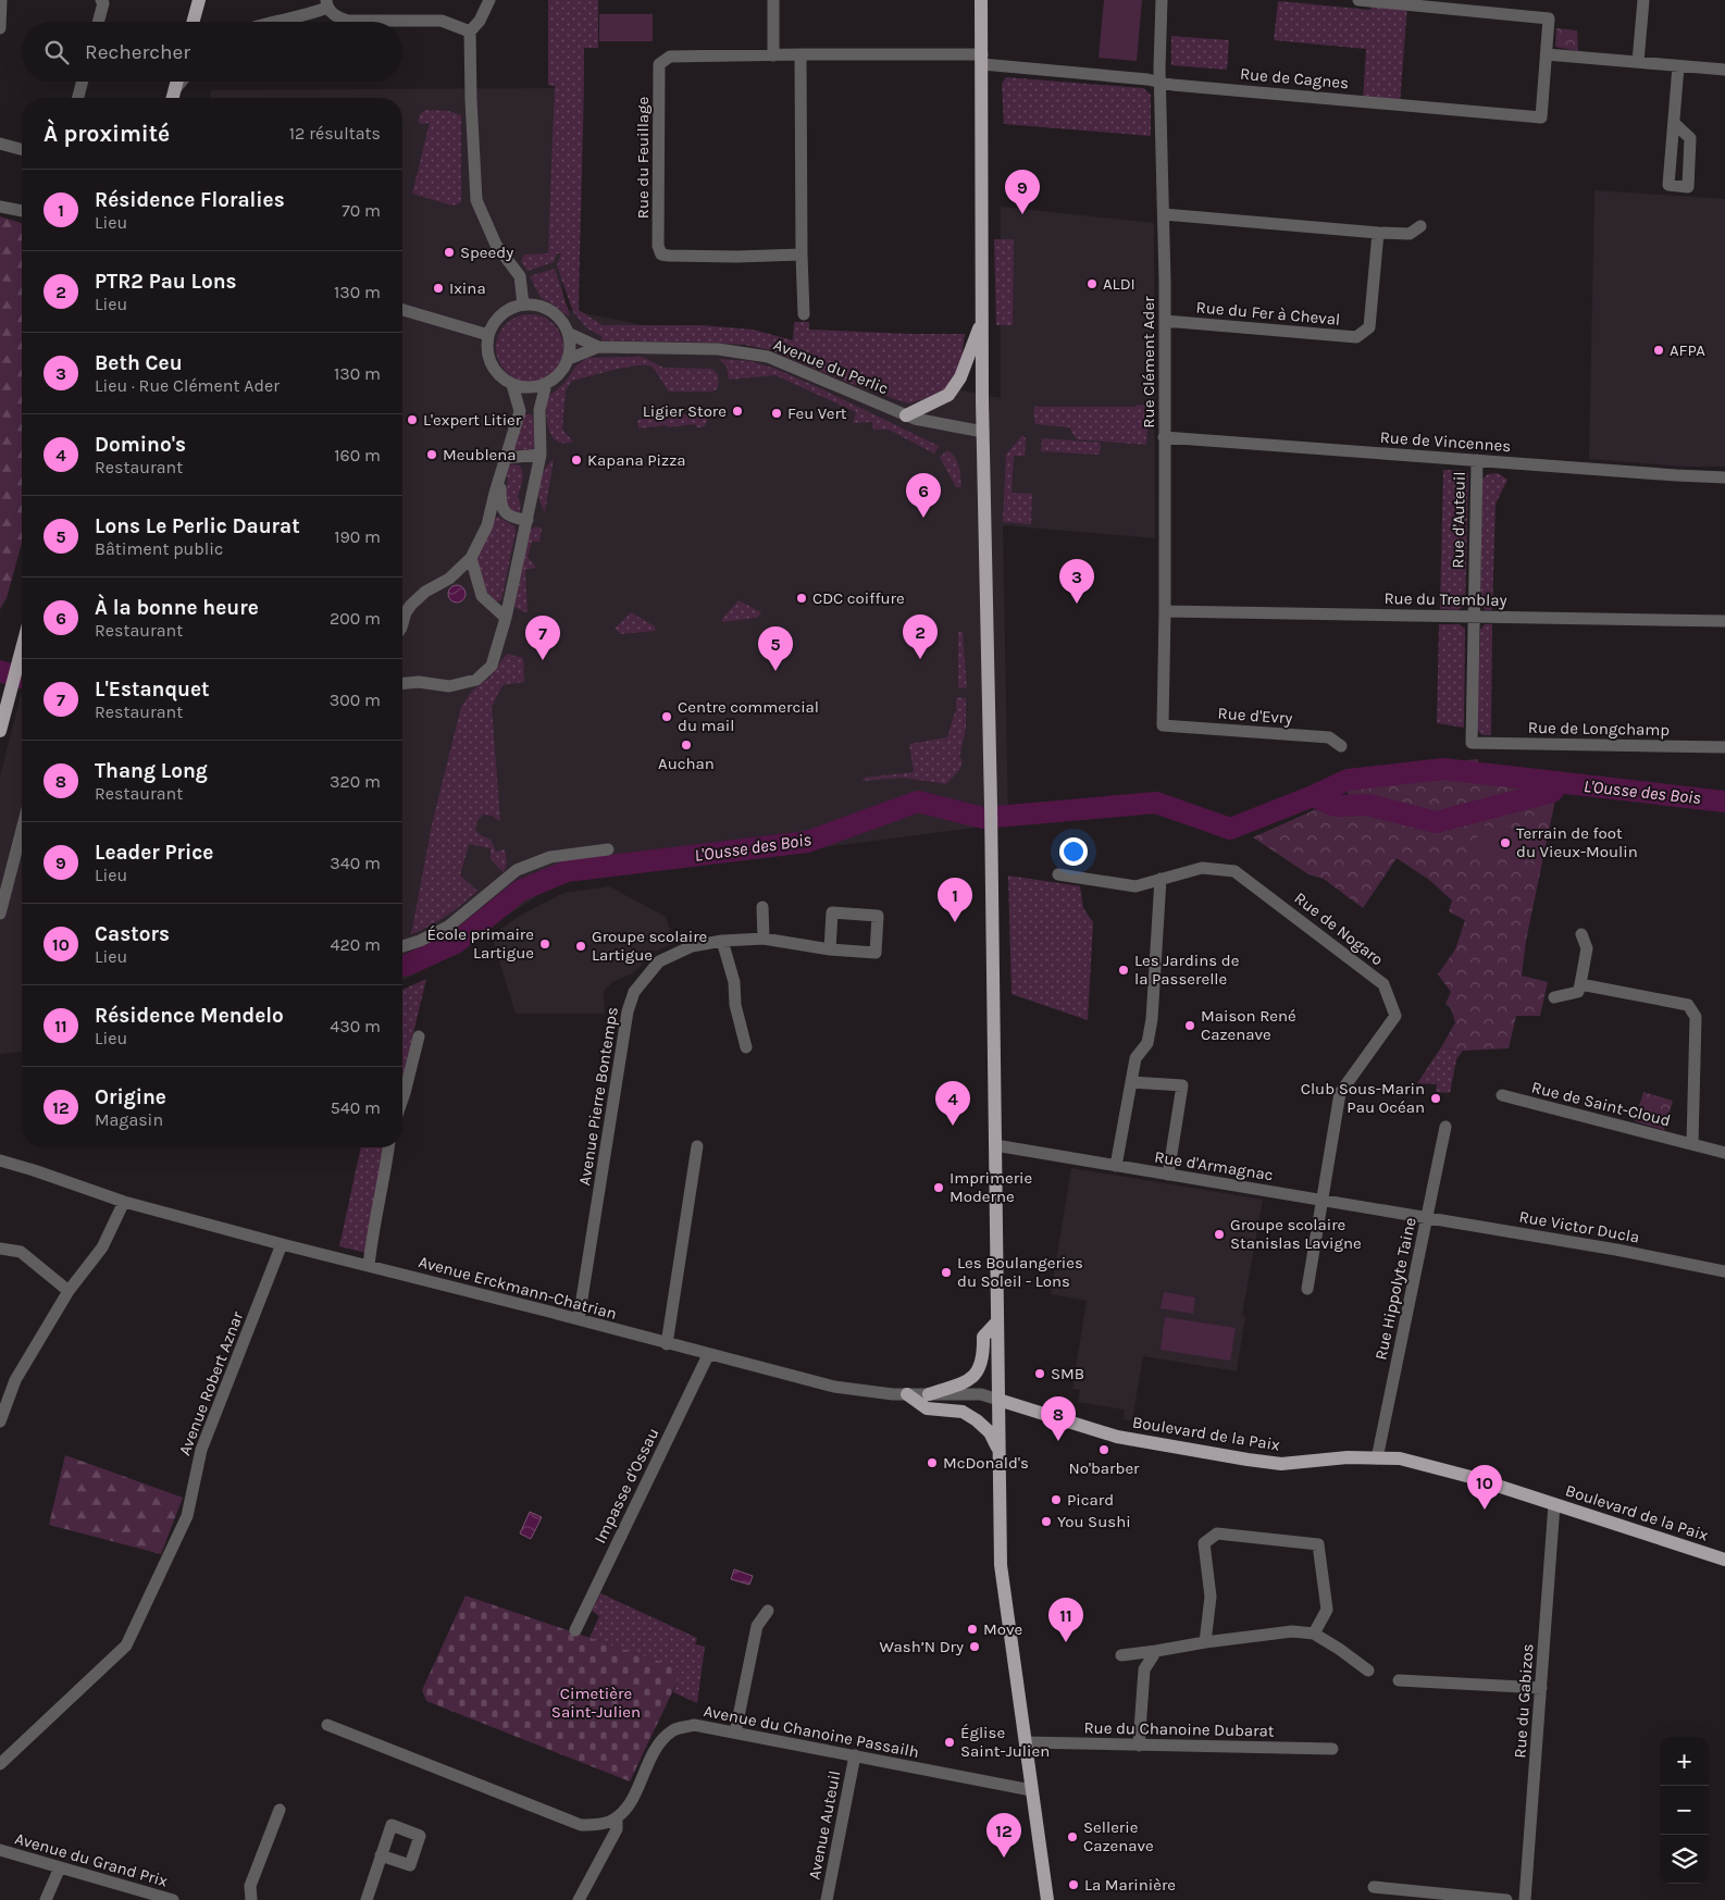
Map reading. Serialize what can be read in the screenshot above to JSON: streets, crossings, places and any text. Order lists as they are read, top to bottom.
{
  "streets": {
    "main road": ["Boulevard de la Paix"],
    "street": [
      "Rue de Cagnes",
      "Rue du Feuillage",
      "Rue du Fer à Cheval",
      "Rue Clément Ader",
      "Avenue du Perlic",
      "Rue de Vincennes",
      "Rue d'Auteuil",
      "Rue du Tremblay",
      "Rue d'Evry",
      "Rue de Longchamp",
      "Rue de Nogaro",
      "Avenue Pierre Bontemps",
      "Rue de Saint-Cloud",
      "Rue d'Armagnac",
      "Rue Victor Ducla",
      "Avenue Erckmann-Chatrian",
      "Rue Hippolyte Taine",
      "Avenue Robert Aznar",
      "Impasse d'Ossau",
      "Rue du Gabizos",
      "Rue du Chanoine Dubarat",
      "Avenue du Chanoine Passailh",
      "Avenue Auteuil",
      "Avenue du Grand Prix"
    ]
  },
  "crossings": [
    ["Rue de Cagnes", "Rue du Feuillage"],
    ["Rue de Cagnes", "Rue Clément Ader"],
    ["Rue du Fer à Cheval", "Rue Clément Ader"],
    ["Rue Clément Ader", "Rue de Vincennes"],
    ["Rue Clément Ader", "Rue du Tremblay"],
    ["Rue Clément Ader", "Rue d'Evry"],
    ["Rue de Vincennes", "Rue d'Auteuil"],
    ["Rue d'Auteuil", "Rue du Tremblay"],
    ["Rue d'Auteuil", "Rue de Longchamp"],
    ["Rue de Nogaro", "Rue d'Armagnac"],
    ["Avenue Pierre Bontemps", "Avenue Erckmann-Chatrian"],
    ["Rue d'Armagnac", "Rue Victor Ducla"],
    ["Rue d'Armagnac", "Rue Hippolyte Taine"],
    ["Rue Victor Ducla", "Rue Hippolyte Taine"],
    ["Avenue Erckmann-Chatrian", "Avenue Robert Aznar"],
    ["Avenue Erckmann-Chatrian", "Boulevard de la Paix"],
    ["Avenue Erckmann-Chatrian", "Impasse d'Ossau"],
    ["Rue Hippolyte Taine", "Boulevard de la Paix"],
    ["Boulevard de la Paix", "Rue du Gabizos"],
    ["Avenue du Chanoine Passailh", "Avenue Auteuil"]
  ],
  "water": ["L'Ousse des Bois"],
  "parks": ["Cimetière Saint-Julien"],
  "places": [
    "Speedy",
    "ALDI",
    "Ixina",
    "AFPA",
    "Ligier Store",
    "Feu Vert",
    "L'expert Litier",
    "Meublena",
    "Kapana Pizza",
    "CDC coiffure",
    "Centre commercial du mail",
    "Auchan",
    "Terrain de foot du Vieux-Moulin",
    "École primaire Lartigue",
    "Groupe scolaire Lartigue",
    "Les Jardins de la Passerelle",
    "Maison René Cazenave",
    "Club Sous-Marin Pau Océan",
    "Imprimerie Moderne",
    "Groupe scolaire Stanislas Lavigne",
    "Les Boulangeries du Soleil - Lons",
    "SMB",
    "No'barber",
    "McDonald's",
    "Picard",
    "You Sushi",
    "Move",
    "Wash’N Dry",
    "Église Saint-Julien",
    "Sellerie Cazenave",
    "La Marinière"
  ],
  "page": {
    "search": "Rechercher",
    "heading": ["À proximité", "12 résultats"],
    "list": [
      {
        "mark": "1",
        "name": "Résidence Floralies",
        "note": "Lieu",
        "value": "70 m"
      },
      {
        "mark": "2",
        "name": "PTR2 Pau Lons",
        "note": "Lieu",
        "value": "130 m"
      },
      {
        "mark": "3",
        "name": "Beth Ceu",
        "note": "Lieu · Rue Clément Ader",
        "value": "130 m"
      },
      {
        "mark": "4",
        "name": "Domino's",
        "note": "Restaurant",
        "value": "160 m"
      },
      {
        "mark": "5",
        "name": "Lons Le Perlic Daurat",
        "note": "Bâtiment public",
        "value": "190 m"
      },
      {
        "mark": "6",
        "name": "À la bonne heure",
        "note": "Restaurant",
        "value": "200 m"
      },
      {
        "mark": "7",
        "name": "L'Estanquet",
        "note": "Restaurant",
        "value": "300 m"
      },
      {
        "mark": "8",
        "name": "Thang Long",
        "note": "Restaurant",
        "value": "320 m"
      },
      {
        "mark": "9",
        "name": "Leader Price",
        "note": "Lieu",
        "value": "340 m"
      },
      {
        "mark": "10",
        "name": "Castors",
        "note": "Lieu",
        "value": "420 m"
      },
      {
        "mark": "11",
        "name": "Résidence Mendelo",
        "note": "Lieu",
        "value": "430 m"
      },
      {
        "mark": "12",
        "name": "Origine",
        "note": "Magasin",
        "value": "540 m"
      }
    ],
    "pins": [
      "9",
      "6",
      "3",
      "2",
      "7",
      "5",
      "1",
      "4",
      "8",
      "10",
      "11",
      "12"
    ],
    "map_buttons": ["+", "−"]
  }
}
